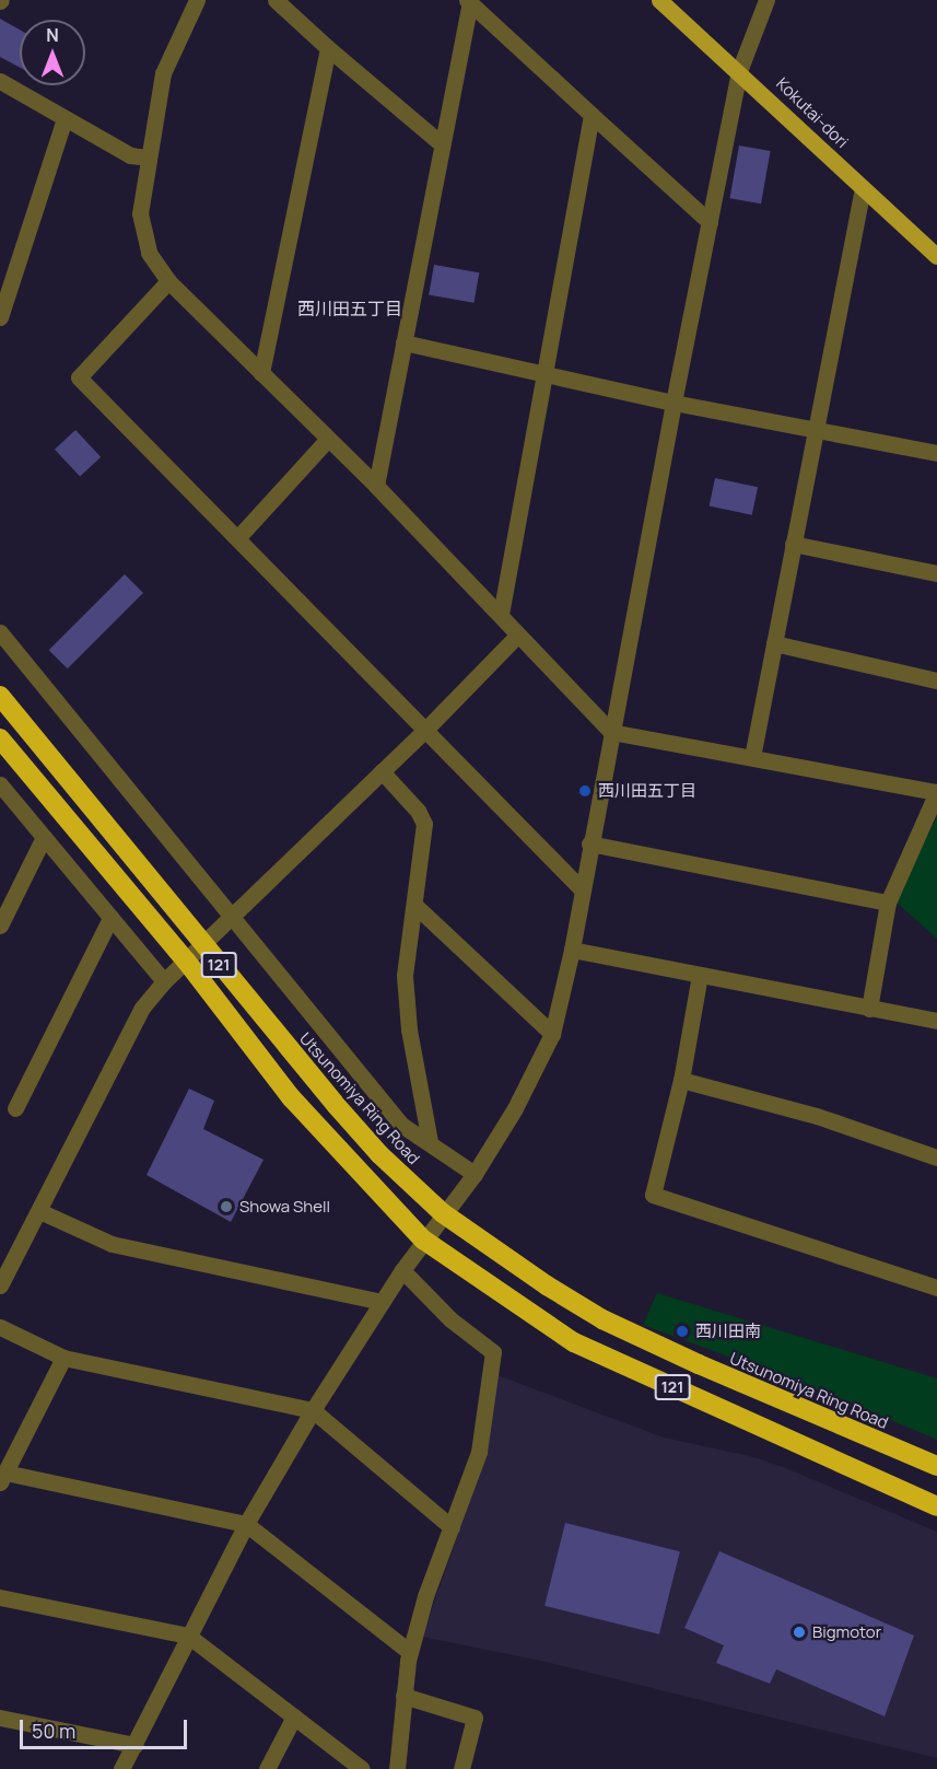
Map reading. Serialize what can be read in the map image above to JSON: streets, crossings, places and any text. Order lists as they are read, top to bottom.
{
  "streets": {
    "highway": ["121", "Utsunomiya Ring Road"],
    "main road": ["Kokutai-dori"]
  },
  "districts": ["西川田五丁目"],
  "places": [
    "西川田五丁目",
    "Showa Shell",
    "西川田南",
    "Bigmotor"
  ],
  "scale_bar": "50 m",
  "north": "top"
}
